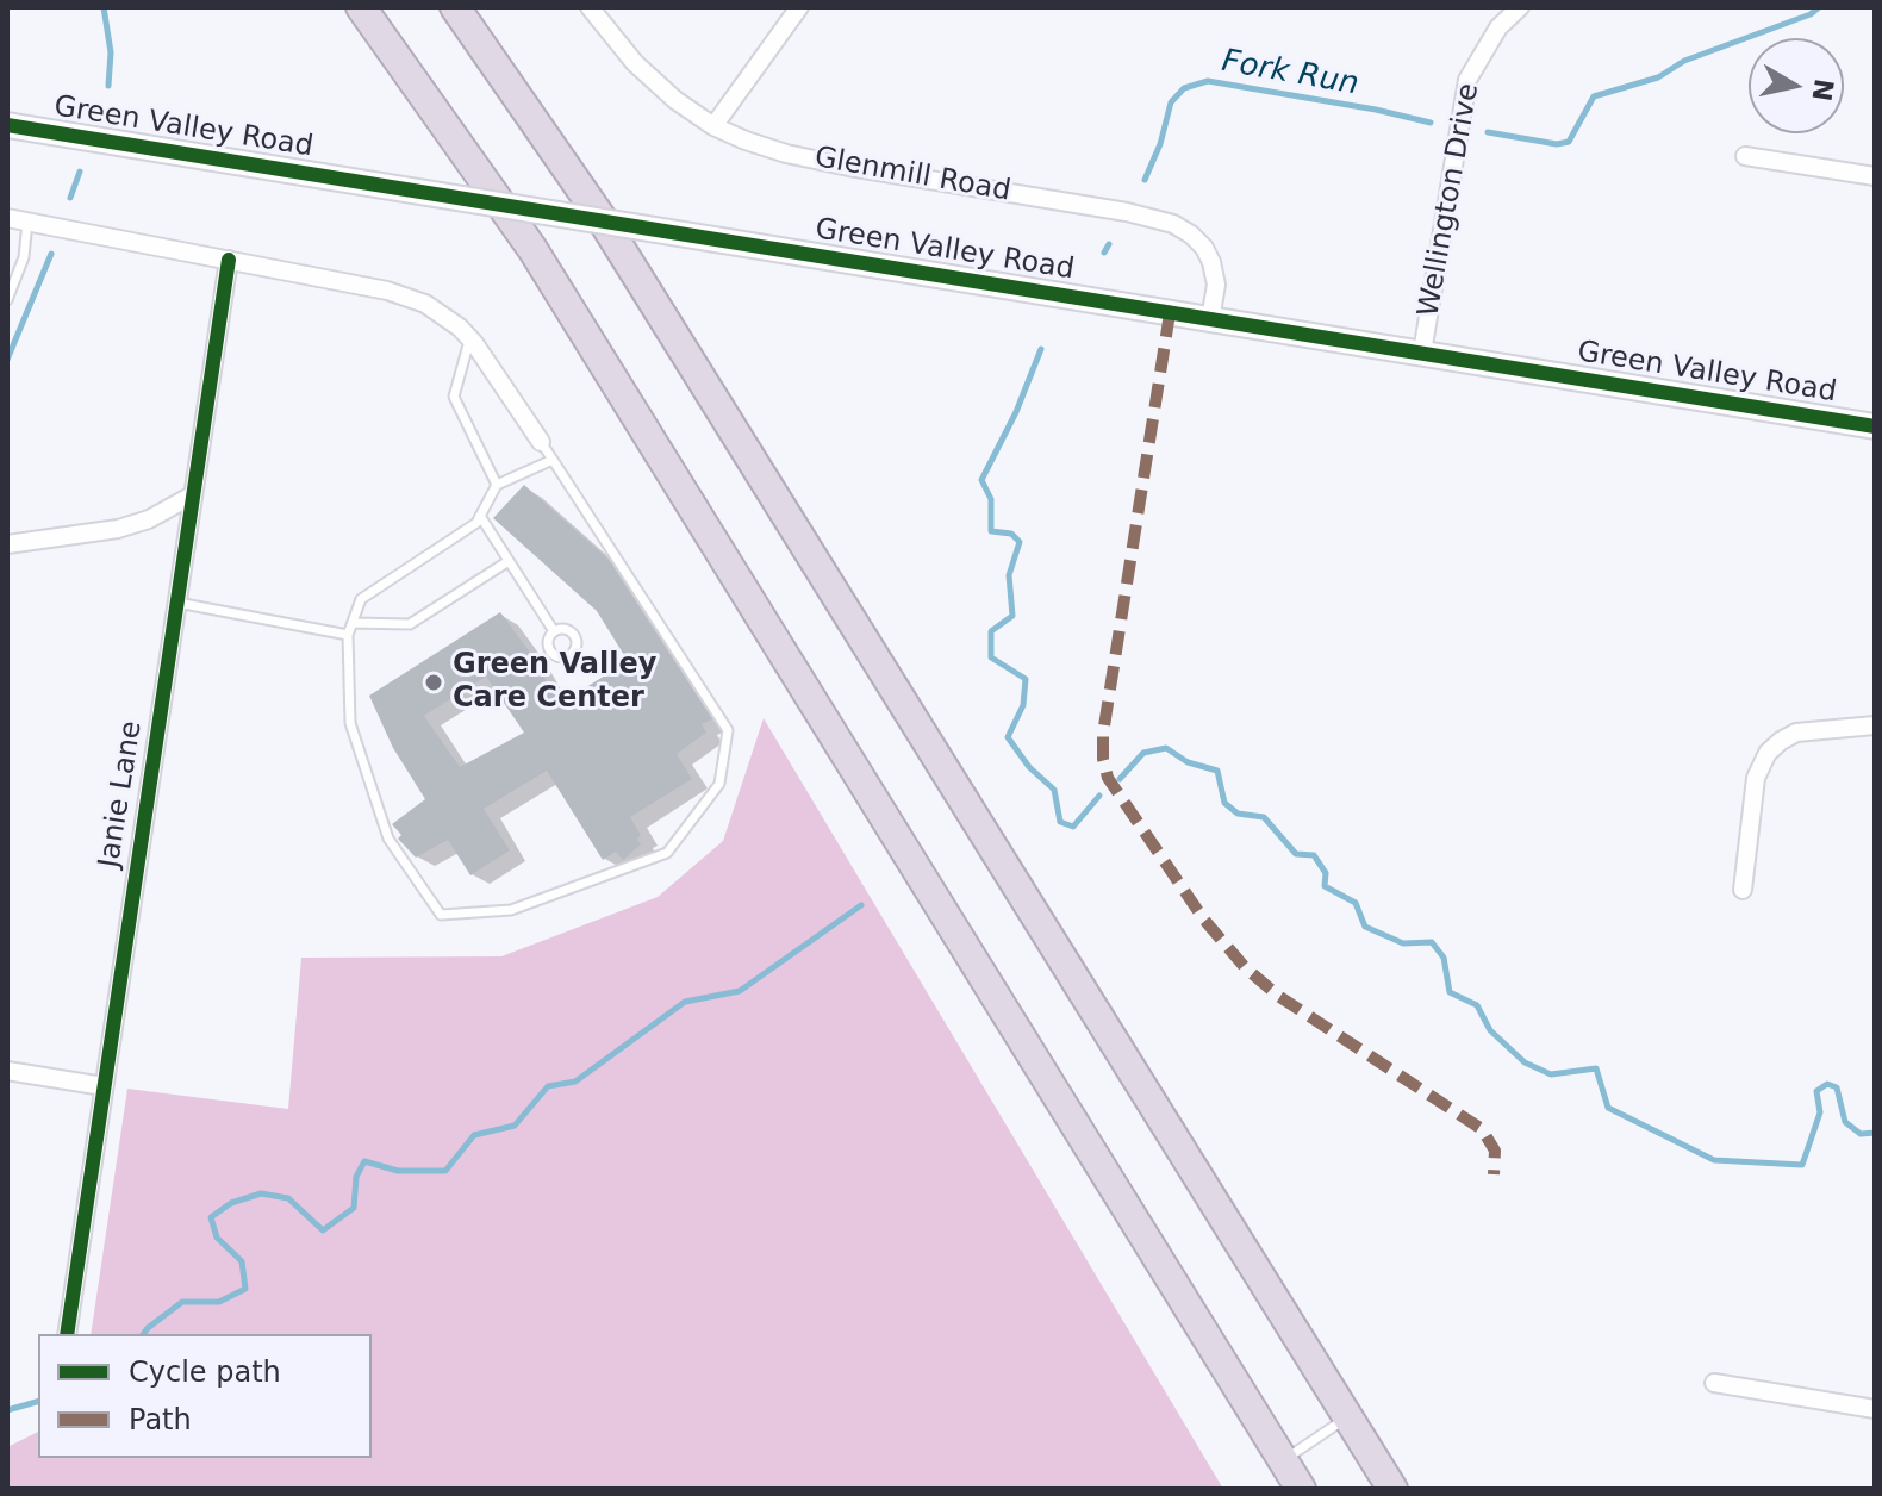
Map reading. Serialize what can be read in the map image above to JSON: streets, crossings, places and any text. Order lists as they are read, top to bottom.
{
  "streets": {
    "street": [
      "Green Valley Road",
      "Glenmill Road",
      "Wellington Drive",
      "Janie Lane"
    ]
  },
  "crossings": [
    ["Green Valley Road", "Glenmill Road"],
    ["Green Valley Road", "Wellington Drive"]
  ],
  "water": ["Fork Run"],
  "places": ["Green Valley Care Center"],
  "legend": ["Cycle path", "Path"],
  "north": "right"
}
